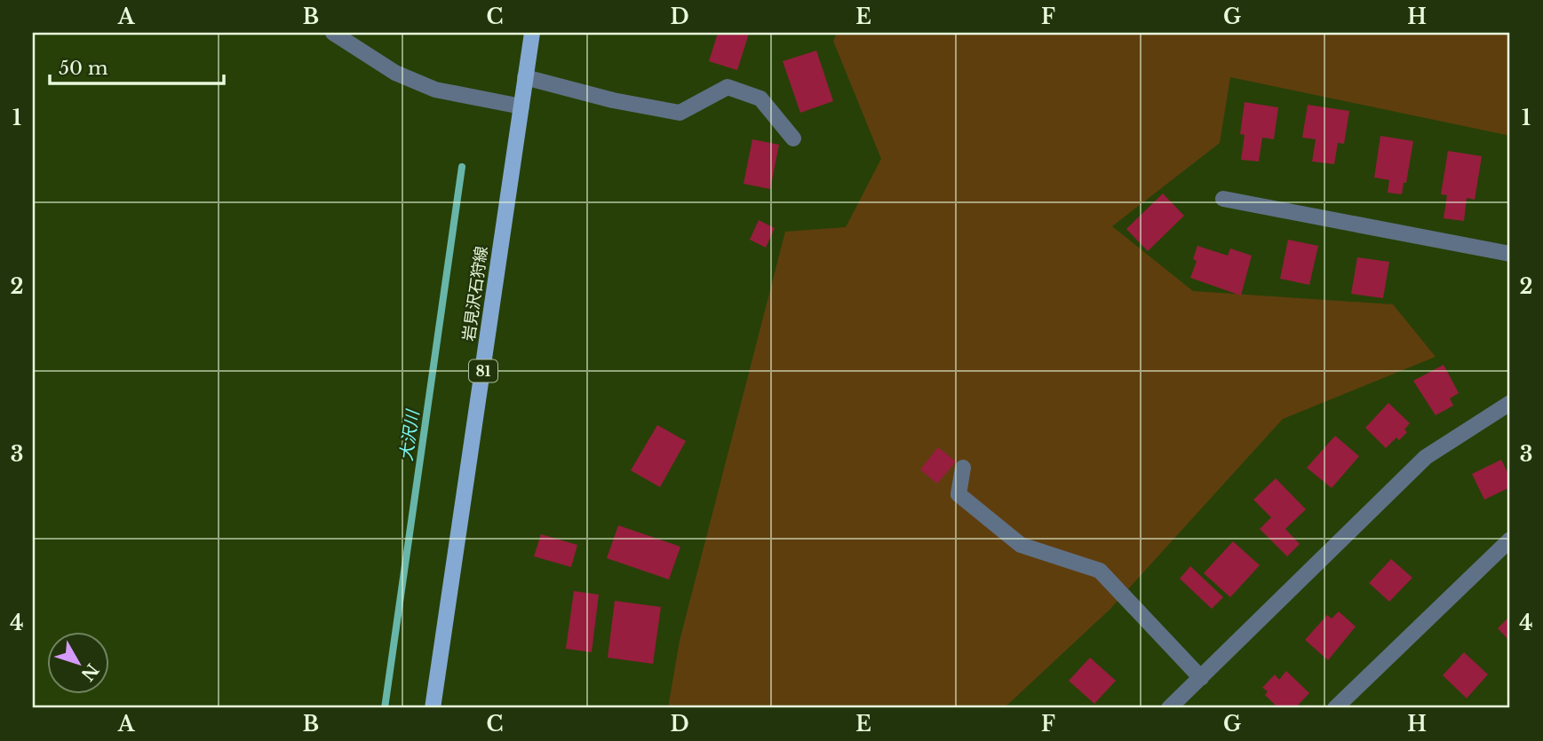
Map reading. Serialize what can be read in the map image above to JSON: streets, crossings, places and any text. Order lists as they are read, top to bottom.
{
  "streets": {
    "main road": ["岩見沢石狩線", "81"]
  },
  "water": ["大沢川"],
  "scale_bar": "50 m",
  "north": "bottom right",
  "grid": {
    "columns": [
      "A",
      "B",
      "C",
      "D",
      "E",
      "F",
      "G",
      "H"
    ],
    "rows": [
      "1",
      "2",
      "3",
      "4"
    ]
  }
}
